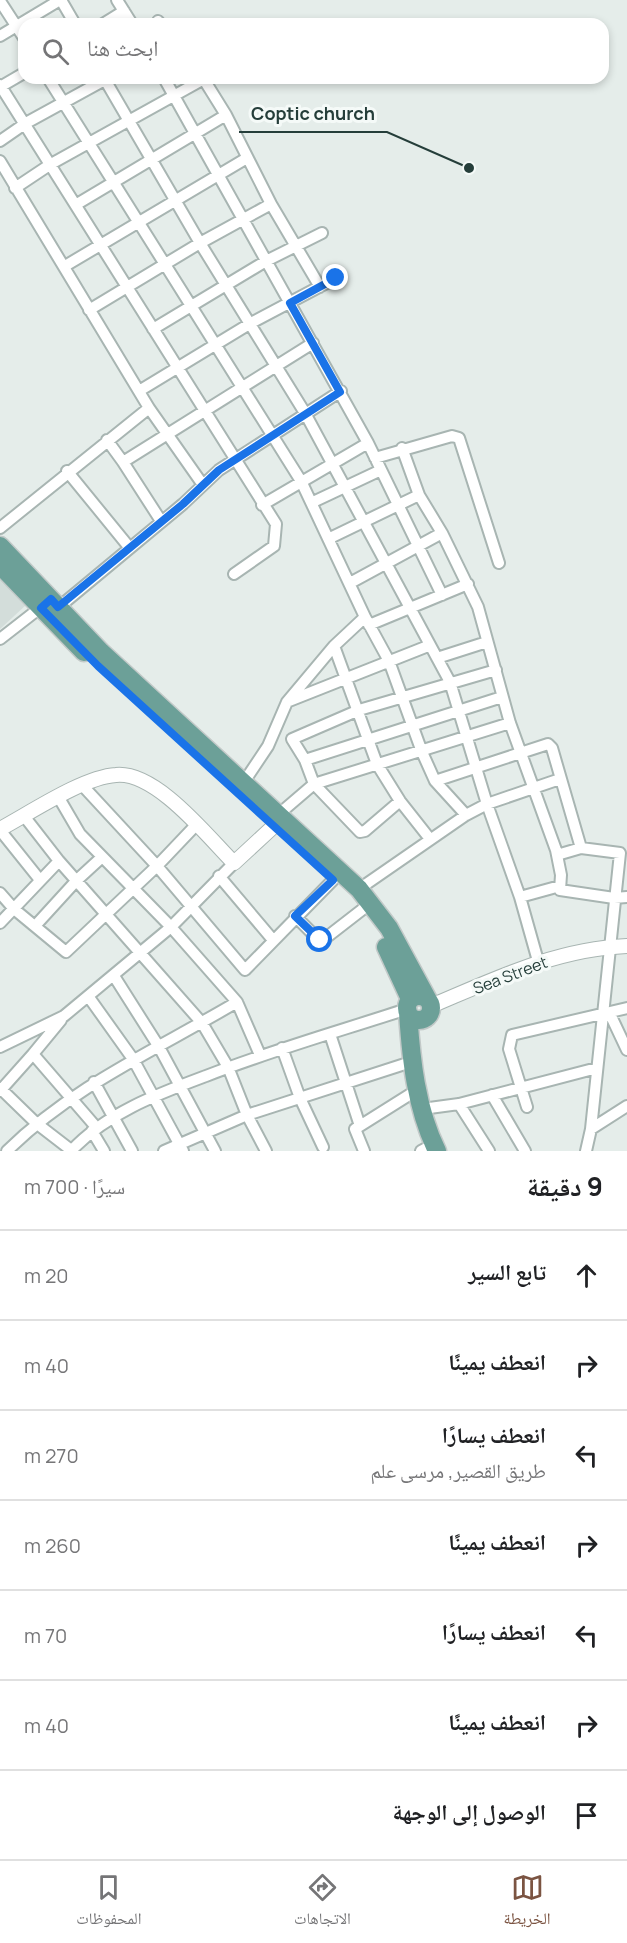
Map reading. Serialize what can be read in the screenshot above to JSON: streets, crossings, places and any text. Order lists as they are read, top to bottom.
{
  "streets": {
    "street": ["Sea Street"]
  },
  "places": ["Coptic church"],
  "page": {
    "search": "ابحث هنا",
    "heading": ["9 دقيقة", "سيرًا · 700 m"],
    "list": [
      ["تابع السير", "20 m"],
      ["انعطف يمينًا", "40 m"],
      ["انعطف يسارًا", "طريق القصير, مرسى علم", "270 m"],
      ["انعطف يمينًا", "260 m"],
      ["انعطف يسارًا", "70 m"],
      ["انعطف يمينًا", "40 m"],
      "الوصول إلى الوجهة"
    ],
    "nav": ["الخريطة", "الاتجاهات", "المحفوظات"]
  }
}
